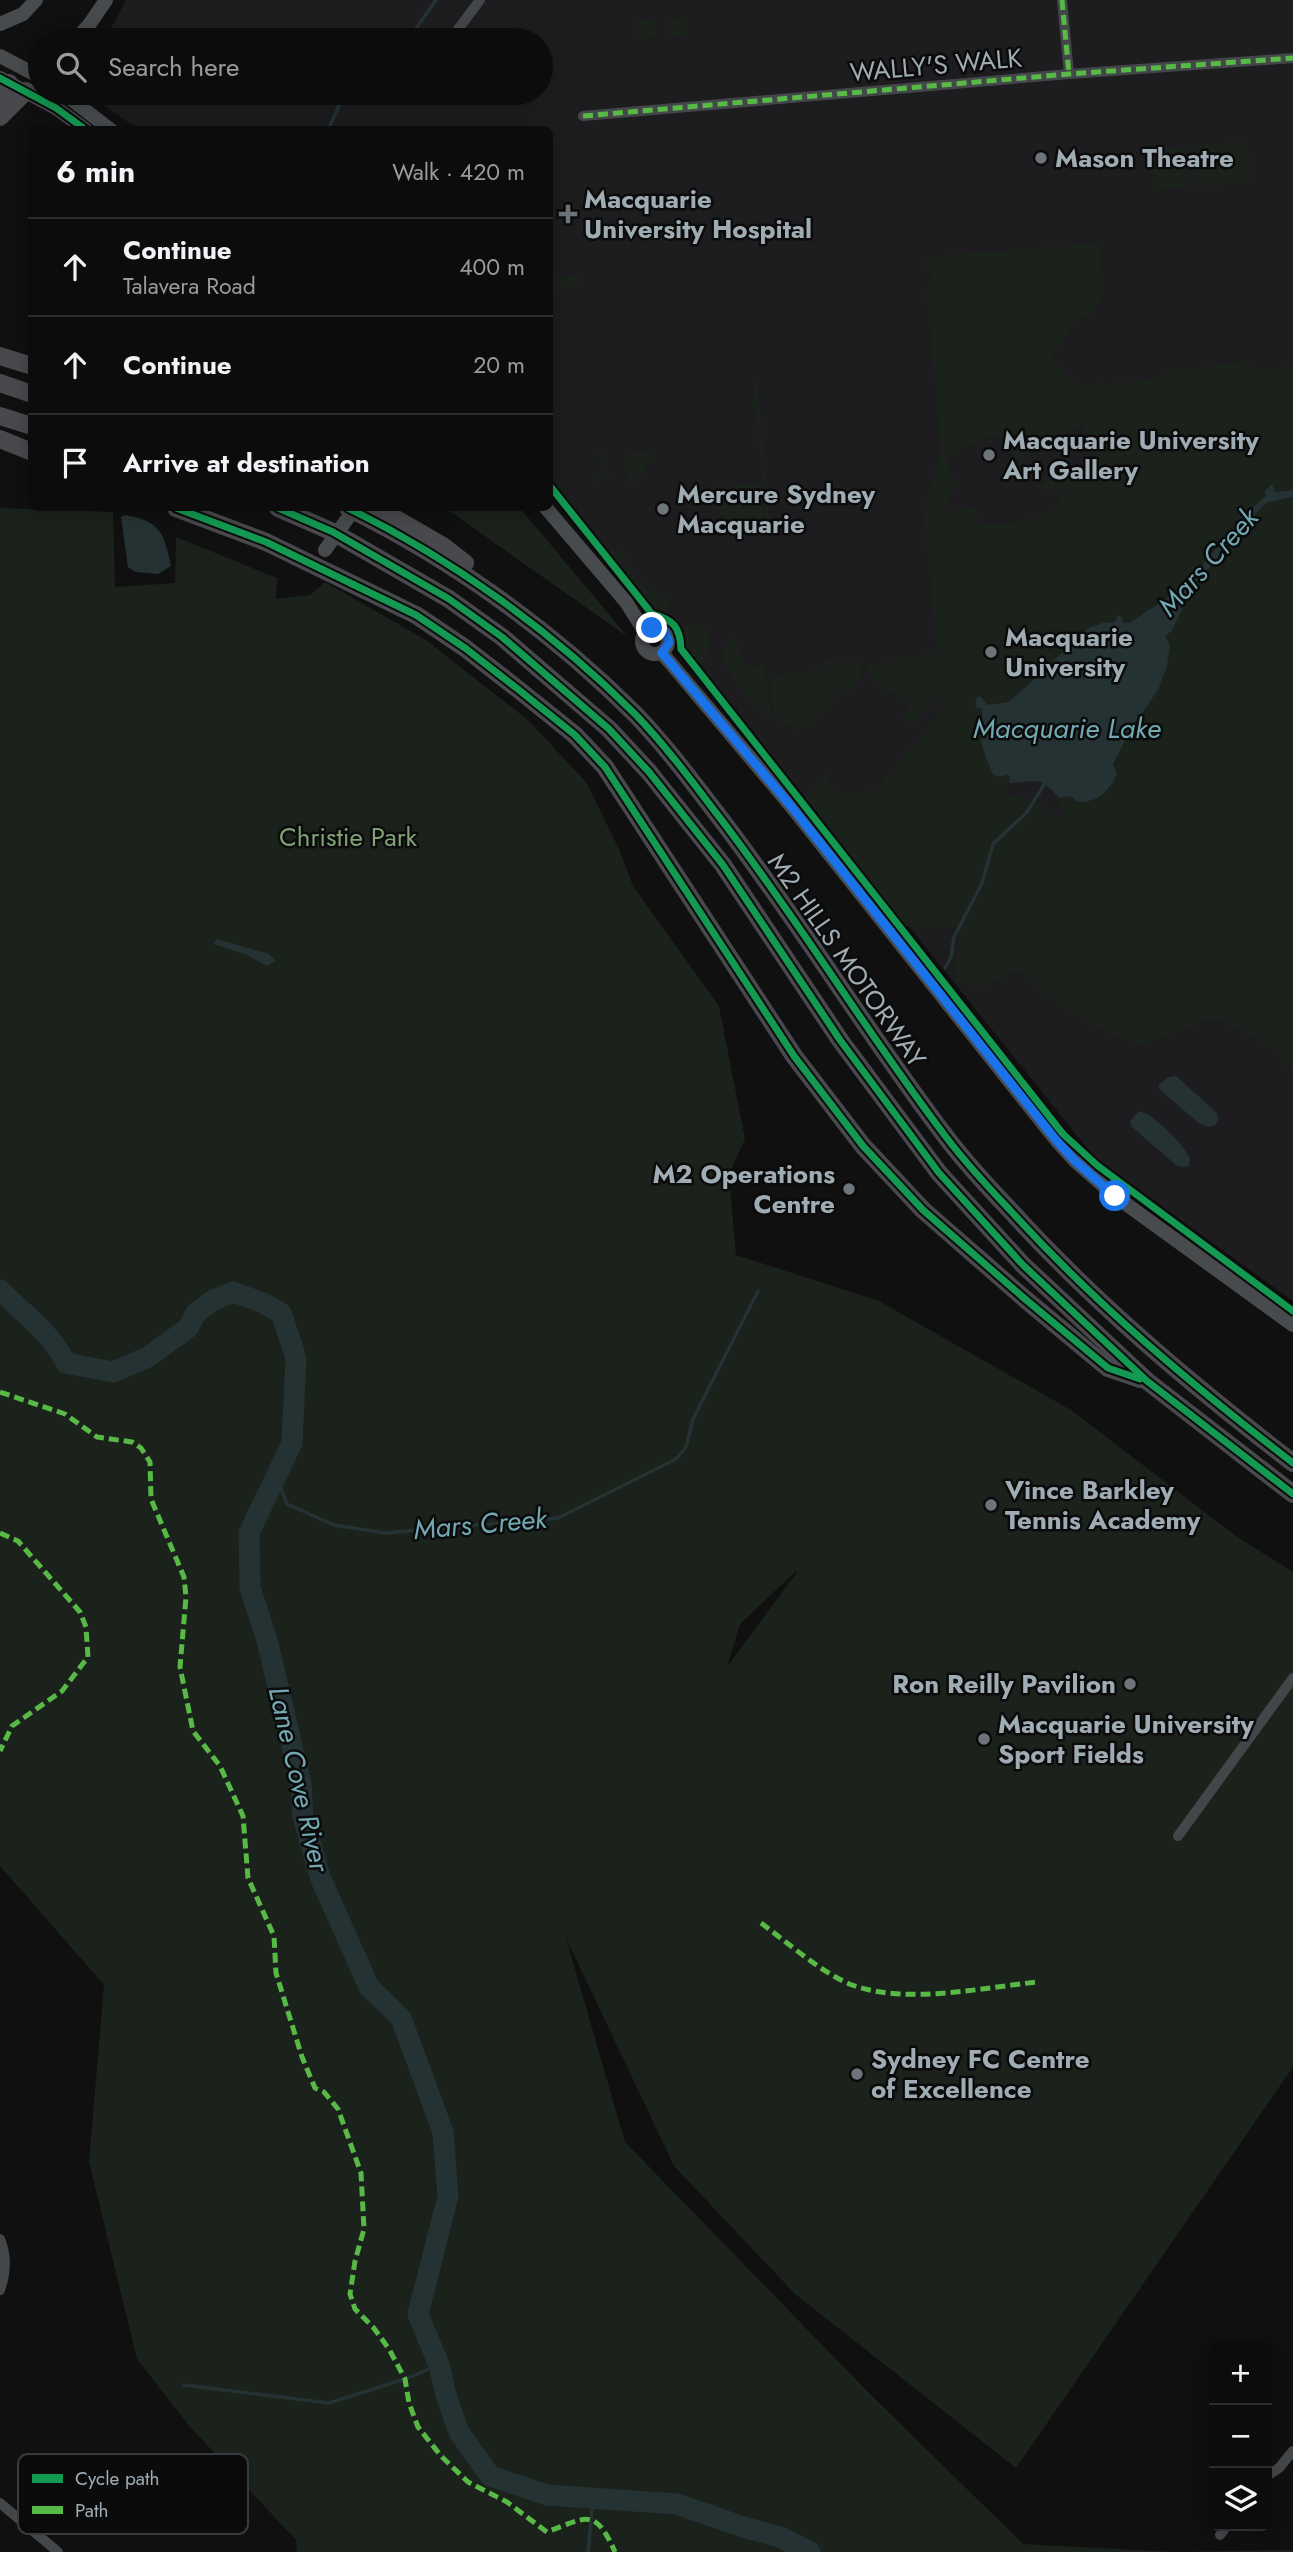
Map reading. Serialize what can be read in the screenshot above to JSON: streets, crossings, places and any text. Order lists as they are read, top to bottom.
{
  "streets": {
    "highway": ["M2 HILLS MOTORWAY"],
    "street": ["WALLY'S WALK"]
  },
  "water": ["Mars Creek", "Macquarie Lake", "Lane Cove River"],
  "parks": ["Christie Park"],
  "places": {
    "other": [
      "Mason Theatre",
      "Macquarie University Art Gallery",
      "Mercure Sydney Macquarie",
      "Macquarie University",
      "M2 Operations Centre",
      "Vince Barkley Tennis Academy",
      "Ron Reilly Pavilion",
      "Macquarie University Sport Fields",
      "Sydney FC Centre of Excellence"
    ],
    "health": ["Macquarie University Hospital"]
  },
  "legend": ["Cycle path", "Path"],
  "page": {
    "search": "Search here",
    "heading": ["6 min", "Walk · 420 m"],
    "list": [
      ["Continue", "Talavera Road", "400 m"],
      ["Continue", "20 m"],
      "Arrive at destination"
    ],
    "map_buttons": ["+", "−"]
  }
}
